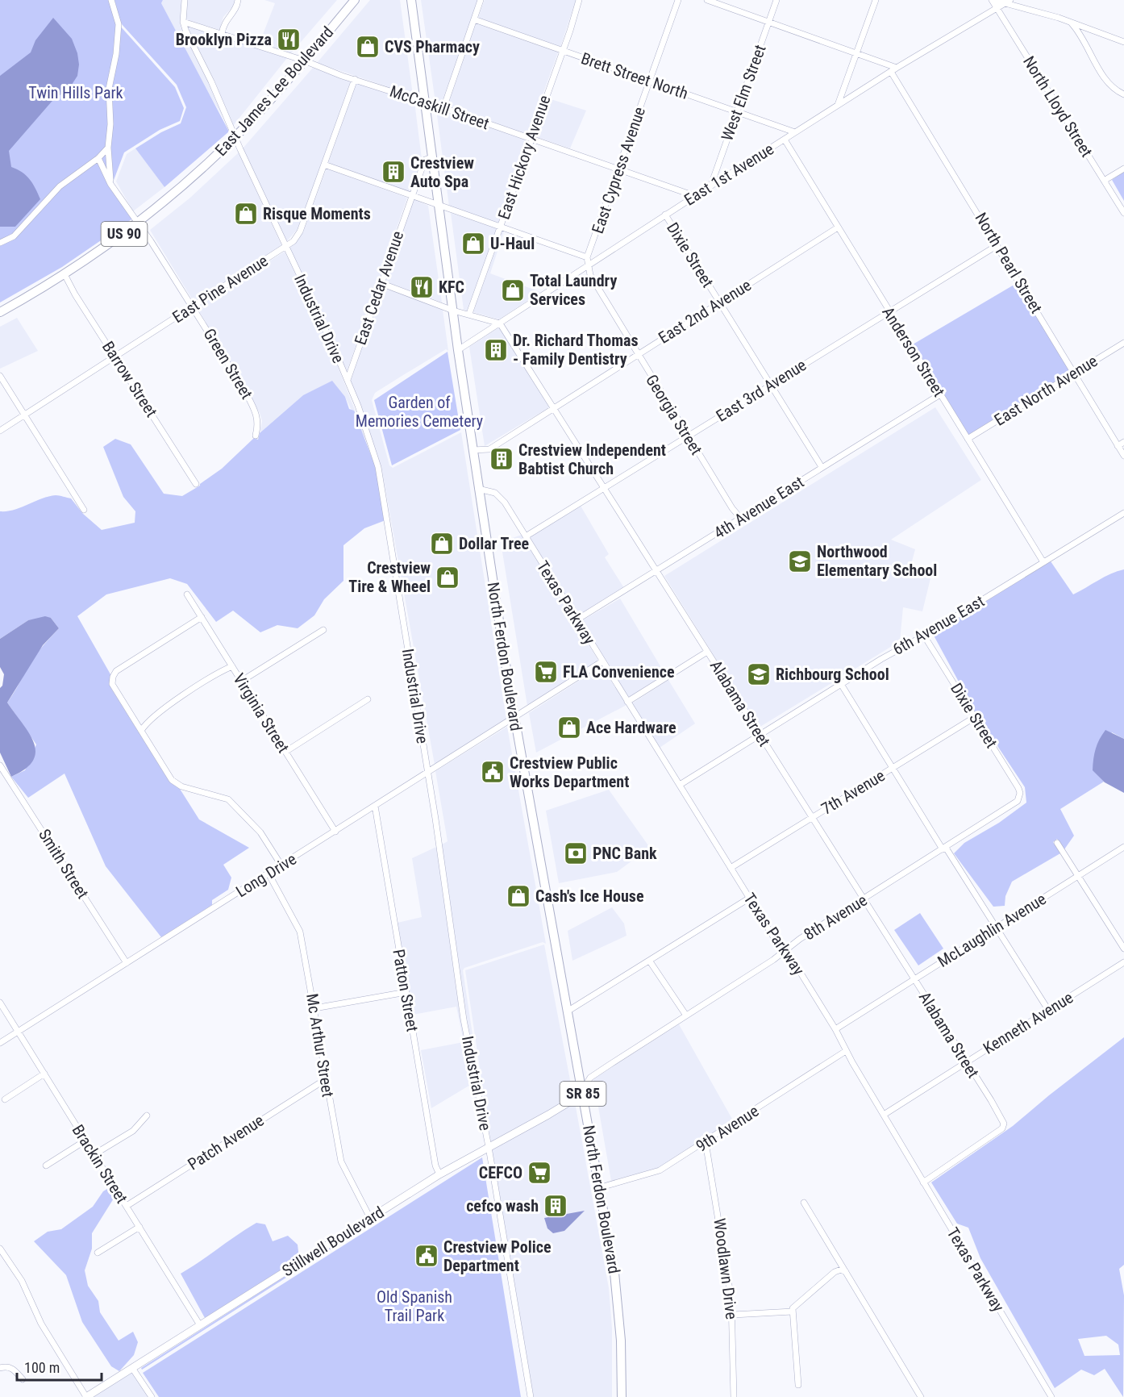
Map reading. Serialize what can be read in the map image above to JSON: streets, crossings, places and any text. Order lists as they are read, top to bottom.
{
  "streets": {
    "main road": [
      "East James Lee Boulevard",
      "US 90",
      "North Ferdon Boulevard",
      "SR 85"
    ],
    "street": [
      "Brett Street North",
      "West Elm Street",
      "North Lloyd Street",
      "McCaskill Street",
      "East Hickory Avenue",
      "East Cypress Avenue",
      "East 1st Avenue",
      "Dixie Street",
      "North Pearl Street",
      "East Cedar Avenue",
      "East Pine Avenue",
      "East 2nd Avenue",
      "Industrial Drive",
      "Anderson Street",
      "Green Street",
      "Barrow Street",
      "East 3rd Avenue",
      "East North Avenue",
      "Georgia Street",
      "4th Avenue East",
      "Texas Parkway",
      "6th Avenue East",
      "Alabama Street",
      "Virginia Street",
      "7th Avenue",
      "Smith Street",
      "Long Drive",
      "8th Avenue",
      "McLaughlin Avenue",
      "Patton Street",
      "Kenneth Avenue",
      "Mc Arthur Street",
      "9th Avenue",
      "Patch Avenue",
      "Brackin Street",
      "Stillwell Boulevard",
      "Woodlawn Drive"
    ]
  },
  "crossings": [
    ["Brett Street North", "West Elm Street"],
    ["Brett Street North", "East Hickory Avenue"],
    ["Brett Street North", "East Cypress Avenue"],
    ["Brett Street North", "East 1st Avenue"],
    ["East James Lee Boulevard", "McCaskill Street"],
    ["East James Lee Boulevard", "Industrial Drive"],
    ["East James Lee Boulevard", "Green Street"],
    ["East James Lee Boulevard", "Barrow Street"],
    ["West Elm Street", "East 1st Avenue"],
    ["North Lloyd Street", "East 1st Avenue"],
    ["McCaskill Street", "East Hickory Avenue"],
    ["McCaskill Street", "East Cypress Avenue"],
    ["McCaskill Street", "East 1st Avenue"],
    ["McCaskill Street", "East Pine Avenue"],
    ["McCaskill Street", "Industrial Drive"],
    ["McCaskill Street", "North Ferdon Boulevard"],
    ["East Cypress Avenue", "Georgia Street"],
    ["East 1st Avenue", "Dixie Street"],
    ["East 1st Avenue", "North Pearl Street"],
    ["East 1st Avenue", "Anderson Street"],
    ["East 1st Avenue", "Georgia Street"],
    ["East 1st Avenue", "North Ferdon Boulevard"],
    ["East 1st Avenue", "Alabama Street"],
    ["Dixie Street", "East 2nd Avenue"],
    ["Dixie Street", "East 3rd Avenue"],
    ["Dixie Street", "4th Avenue East"],
    ["Dixie Street", "6th Avenue East"],
    ["Dixie Street", "7th Avenue"],
    ["Dixie Street", "8th Avenue"],
    ["North Pearl Street", "East 3rd Avenue"],
    ["North Pearl Street", "East North Avenue"],
    ["East Cedar Avenue", "Industrial Drive"],
    ["East Cedar Avenue", "North Ferdon Boulevard"],
    ["East Pine Avenue", "Industrial Drive"],
    ["East Pine Avenue", "Green Street"],
    ["East Pine Avenue", "Barrow Street"],
    ["East 2nd Avenue", "Anderson Street"],
    ["East 2nd Avenue", "Georgia Street"],
    ["East 2nd Avenue", "North Ferdon Boulevard"],
    ["East 2nd Avenue", "Alabama Street"],
    ["Industrial Drive", "Long Drive"],
    ["Industrial Drive", "Stillwell Boulevard"],
    ["Anderson Street", "East 3rd Avenue"],
    ["Anderson Street", "East North Avenue"],
    ["Anderson Street", "4th Avenue East"],
    ["Anderson Street", "6th Avenue East"],
    ["East 3rd Avenue", "Georgia Street"],
    ["East 3rd Avenue", "Texas Parkway"],
    ["East 3rd Avenue", "Alabama Street"],
    ["Georgia Street", "4th Avenue East"],
    ["4th Avenue East", "Texas Parkway"],
    ["4th Avenue East", "Alabama Street"],
    ["Texas Parkway", "6th Avenue East"],
    ["Texas Parkway", "North Ferdon Boulevard"],
    ["Texas Parkway", "Alabama Street"],
    ["Texas Parkway", "7th Avenue"],
    ["Texas Parkway", "Long Drive"],
    ["Texas Parkway", "8th Avenue"],
    ["Texas Parkway", "McLaughlin Avenue"],
    ["Texas Parkway", "Kenneth Avenue"],
    ["Texas Parkway", "9th Avenue"],
    ["6th Avenue East", "Alabama Street"],
    ["North Ferdon Boulevard", "Long Drive"],
    ["North Ferdon Boulevard", "8th Avenue"],
    ["North Ferdon Boulevard", "9th Avenue"],
    ["North Ferdon Boulevard", "Stillwell Boulevard"],
    ["Alabama Street", "7th Avenue"],
    ["Alabama Street", "8th Avenue"],
    ["Alabama Street", "McLaughlin Avenue"],
    ["Alabama Street", "Kenneth Avenue"],
    ["Virginia Street", "Long Drive"],
    ["Smith Street", "Long Drive"],
    ["Long Drive", "Patton Street"],
    ["Long Drive", "Mc Arthur Street"],
    ["Long Drive", "Brackin Street"],
    ["8th Avenue", "Stillwell Boulevard"],
    ["Patton Street", "Stillwell Boulevard"],
    ["Mc Arthur Street", "Patch Avenue"],
    ["Mc Arthur Street", "Stillwell Boulevard"],
    ["9th Avenue", "Woodlawn Drive"],
    ["Patch Avenue", "Brackin Street"],
    ["Brackin Street", "Stillwell Boulevard"]
  ],
  "parks": ["Twin Hills Park", "Garden of Memories Cemetery", "Old Spanish Trail Park"],
  "places": {
    "restaurant": ["Brooklyn Pizza", "KFC"],
    "shop": [
      "CVS Pharmacy",
      "Risque Moments",
      "U-Haul",
      "Total Laundry Services",
      "Dollar Tree",
      "Crestview Tire & Wheel",
      "Ace Hardware",
      "Cash's Ice House"
    ],
    "building": [
      "Crestview Auto Spa",
      "Dr. Richard Thomas - Family Dentistry",
      "Crestview Independent Babtist Church",
      "cefco wash"
    ],
    "school or university": ["Northwood Elementary School", "Richbourg School"],
    "supermarket": ["FLA Convenience", "CEFCO"],
    "public building": ["Crestview Public Works Department", "Crestview Police Department"],
    "bank": ["PNC Bank"]
  },
  "scale_bar": "100 m"
}
